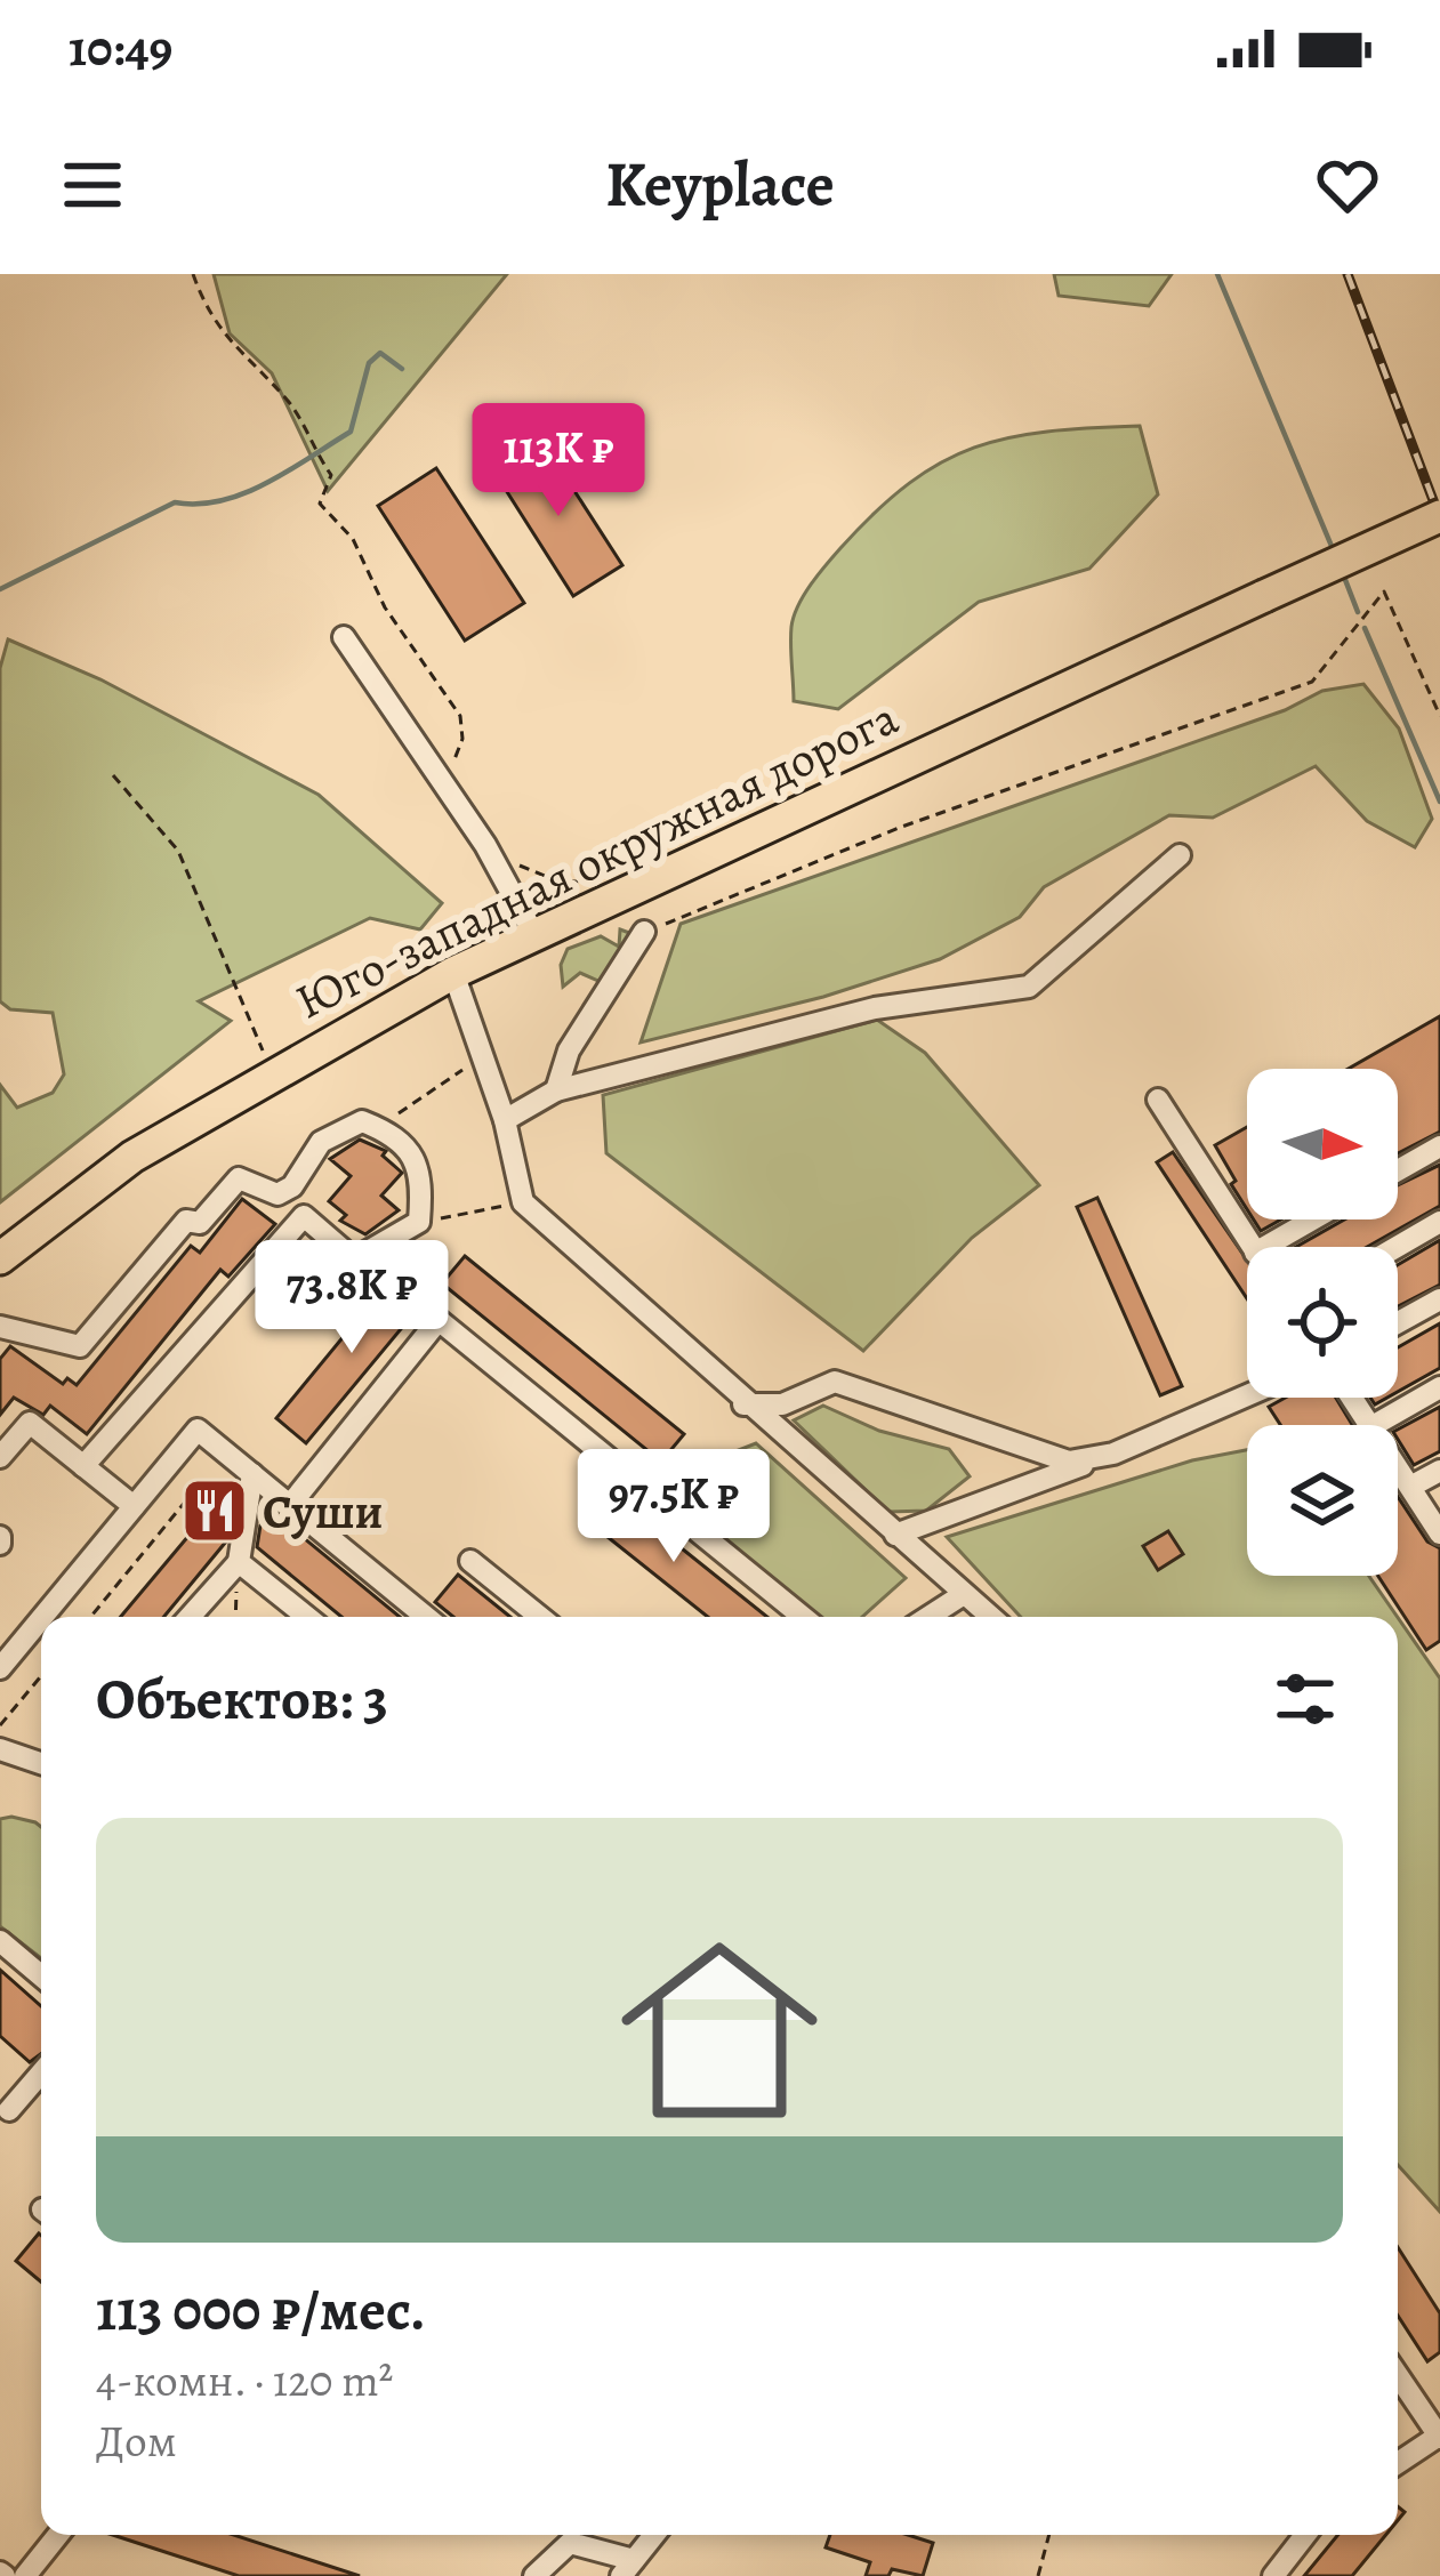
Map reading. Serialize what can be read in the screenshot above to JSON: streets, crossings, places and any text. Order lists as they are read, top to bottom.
{
  "streets": {
    "highway": ["Юго-западная окружная дорога"]
  },
  "places": {
    "restaurant": ["Суши"]
  },
  "north": "right",
  "page": {
    "status": "10:49",
    "header": "Keyplace",
    "price": ["113K ₽", "73.8K ₽", "97.5K ₽"],
    "heading": "Объектов: 3",
    "list": [
      {
        "name": "113 000 ₽/мес.",
        "note": "4-комн. · 120 m² · Дом"
      }
    ]
  }
}
